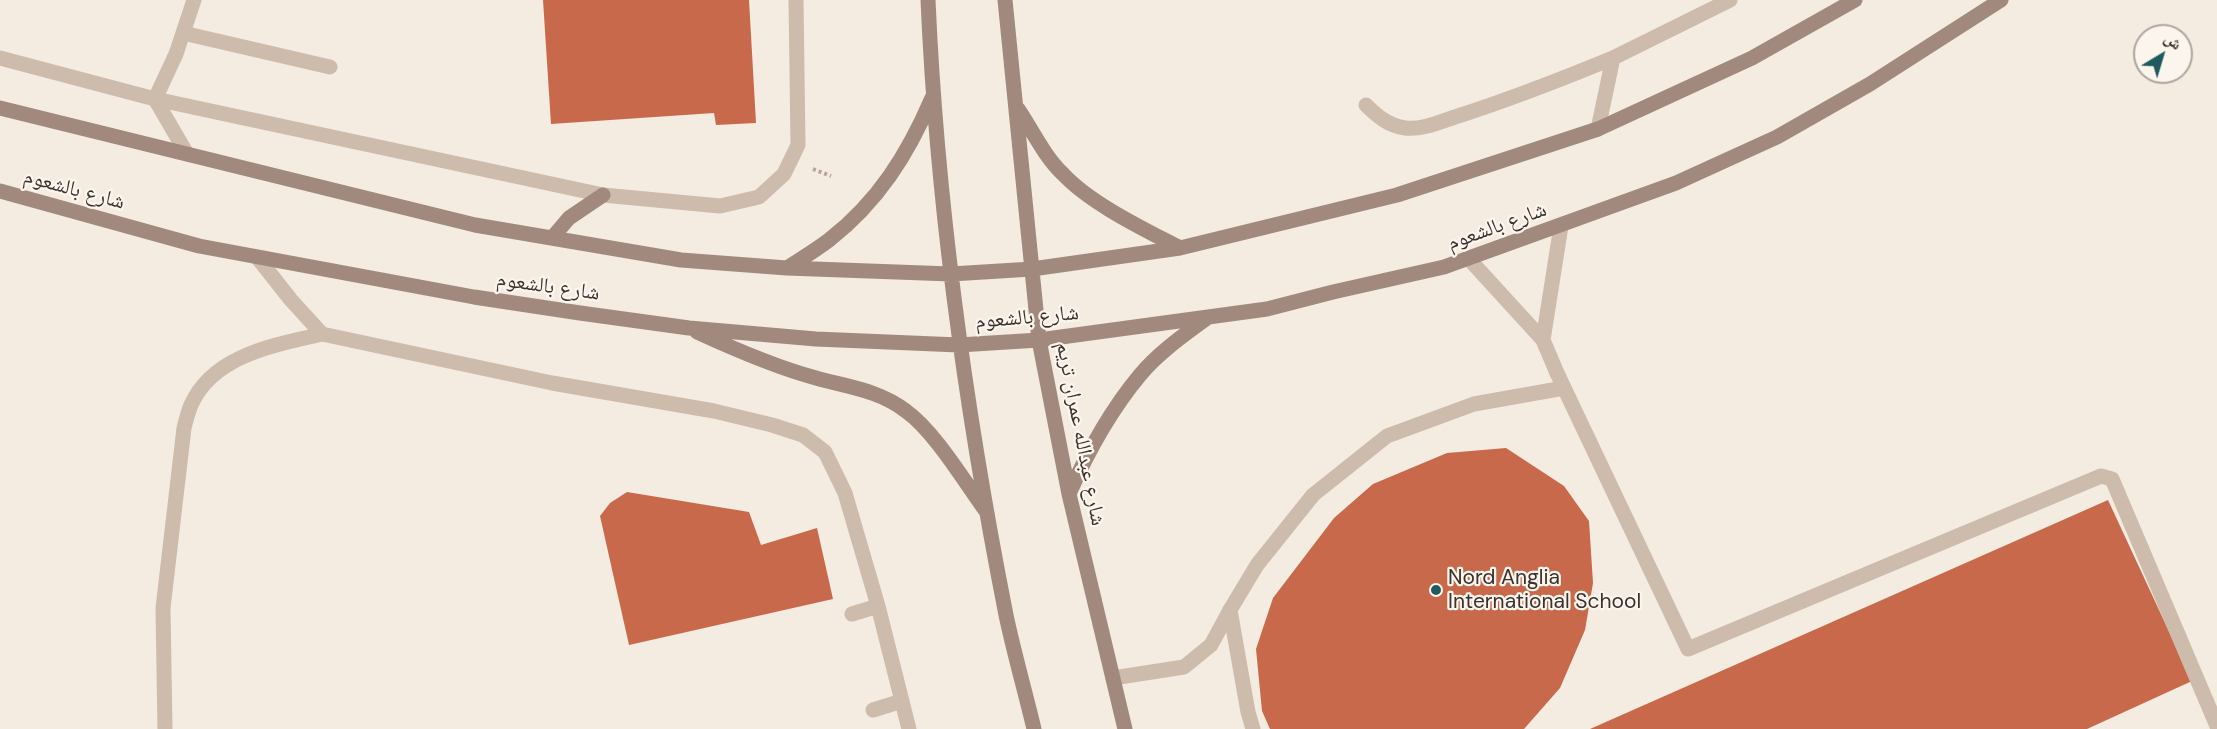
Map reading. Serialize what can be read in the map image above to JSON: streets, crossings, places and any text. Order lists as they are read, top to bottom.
{
  "streets": {
    "street": ["شارع بالشعوم", "شارع عبدالله عمران تريم"]
  },
  "crossings": [
    ["شارع بالشعوم", "شارع عبدالله عمران تريم"]
  ],
  "places": ["Nord Anglia International School"],
  "north": "top right"
}
